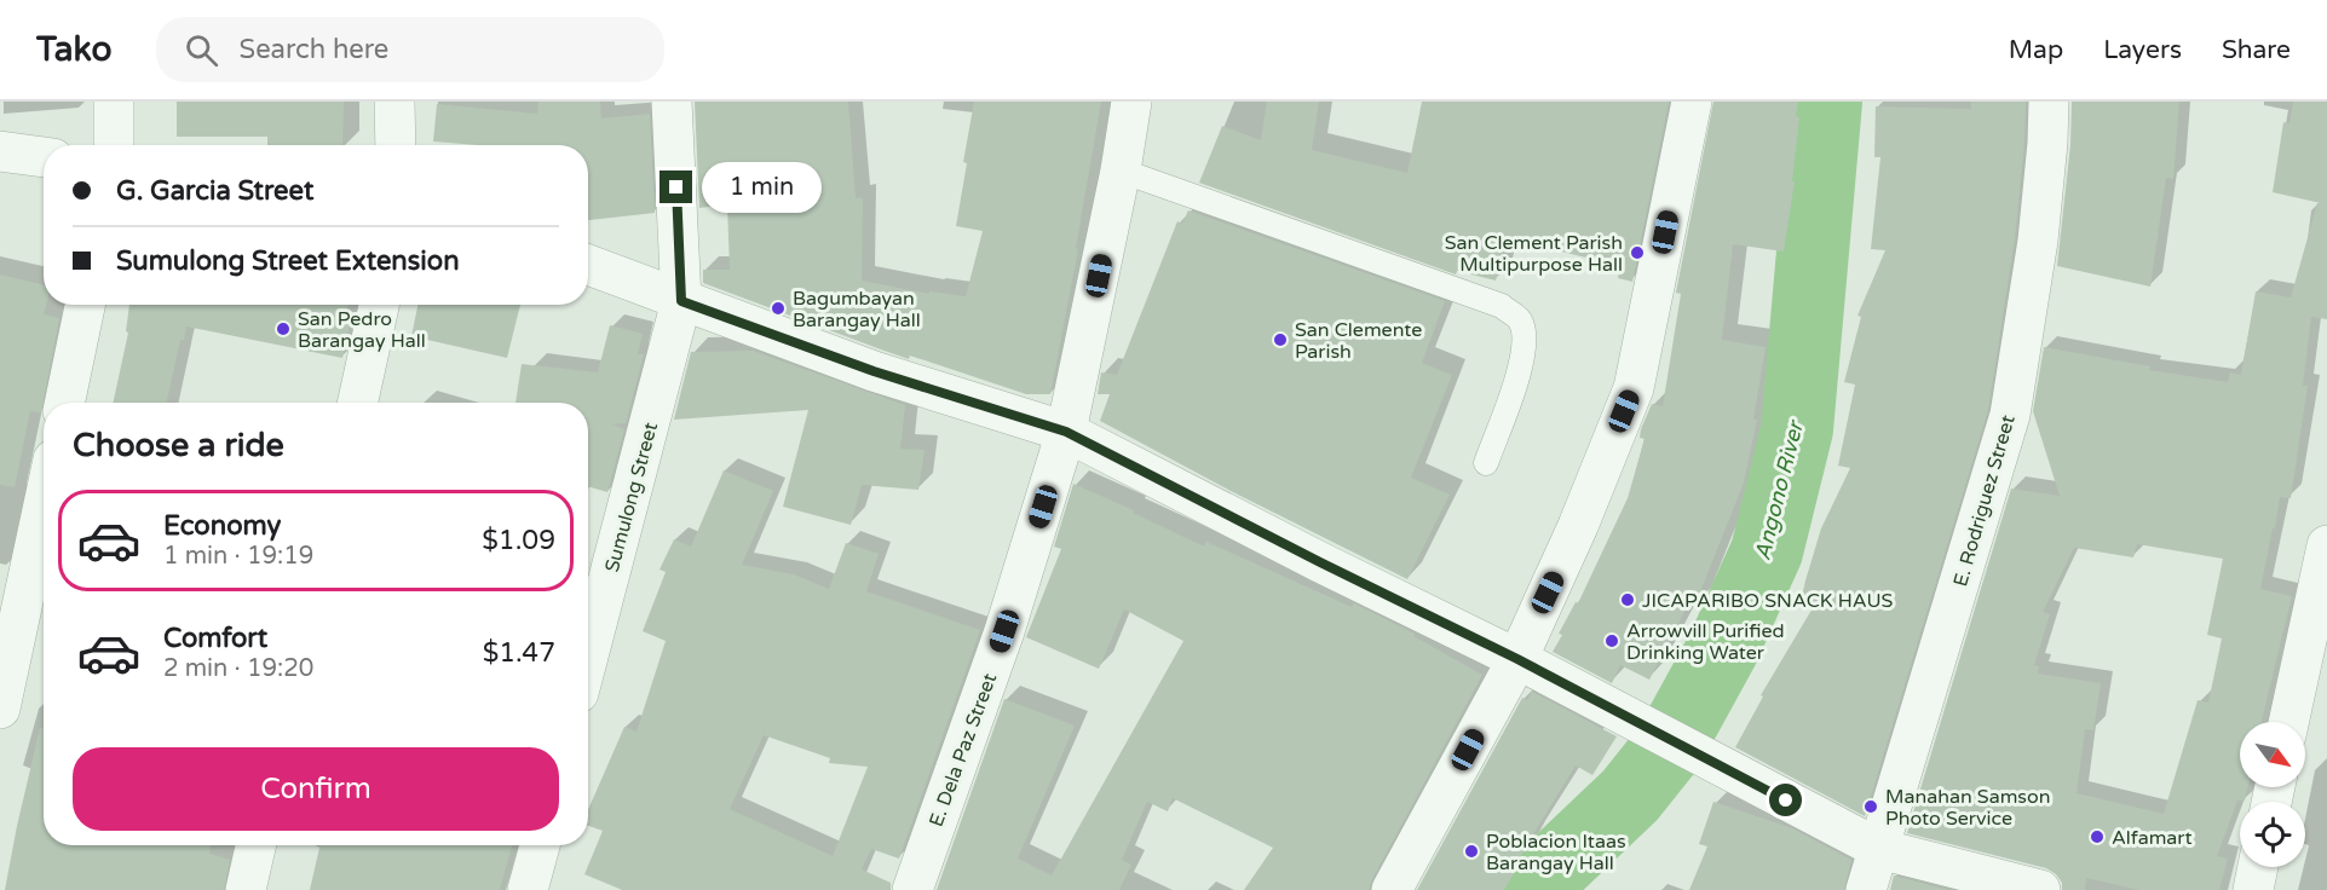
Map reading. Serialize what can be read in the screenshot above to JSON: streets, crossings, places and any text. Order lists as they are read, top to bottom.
{
  "streets": {
    "street": ["Sumulong Street", "E. Rodriguez Street", "E. Dela Paz Street"]
  },
  "water": ["Angono River"],
  "places": [
    "San Clement Parish Multipurpose Hall",
    "Bagumbayan Barangay Hall",
    "San Pedro Barangay Hall",
    "San Clemente Parish",
    "JICAPARIBO SNACK HAUS",
    "Arrowvill Purified Drinking Water",
    "Manahan Samson Photo Service",
    "Alfamart",
    "Poblacion Itaas Barangay Hall"
  ],
  "north": "bottom right",
  "page": {
    "header": "Tako",
    "search": "Search here",
    "nav": ["Map", "Layers", "Share"],
    "banner": ["G. Garcia Street", "Sumulong Street Extension"],
    "bubble": "1 min",
    "heading": "Choose a ride",
    "list": [
      {
        "name": "Economy",
        "note": "1 min · 19:19",
        "value": "$1.09"
      },
      {
        "name": "Comfort",
        "note": "2 min · 19:20",
        "value": "$1.47"
      }
    ],
    "buttons": "Confirm"
  }
}
